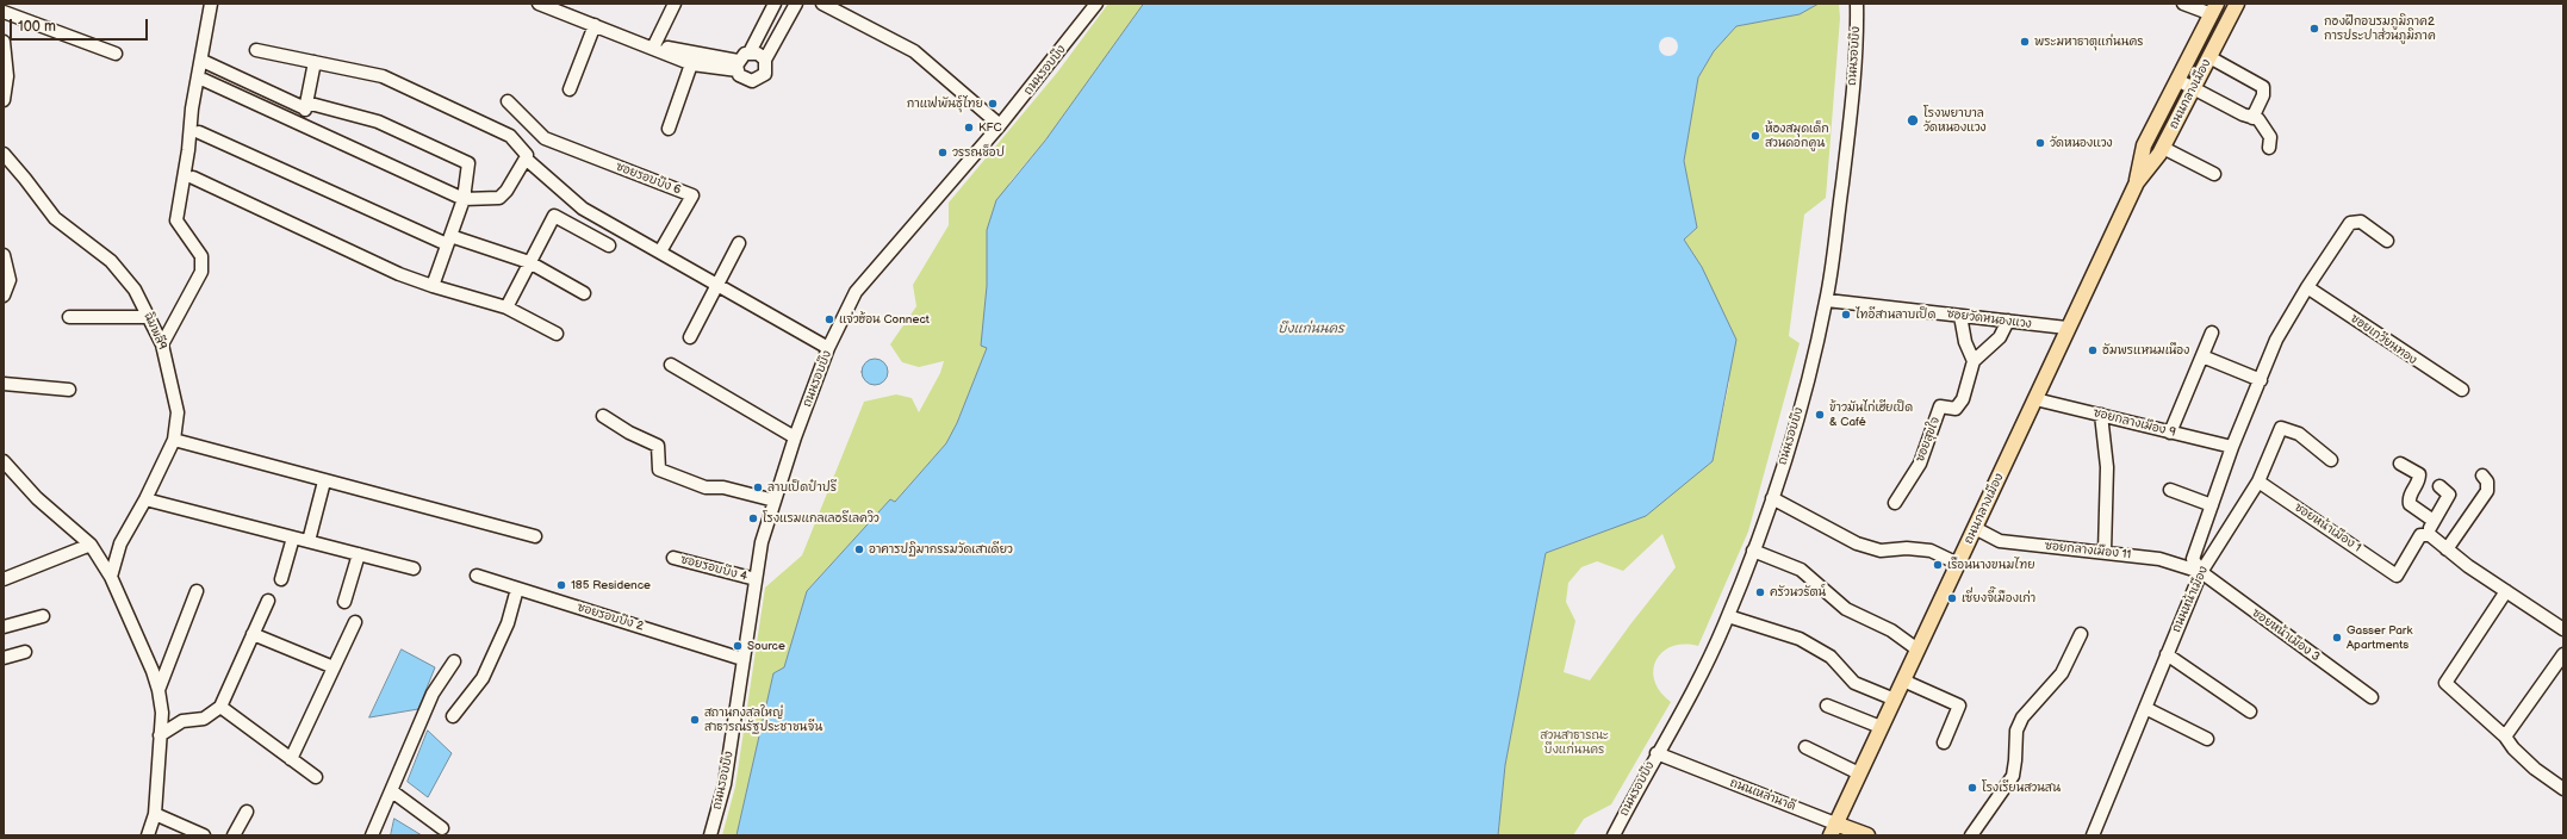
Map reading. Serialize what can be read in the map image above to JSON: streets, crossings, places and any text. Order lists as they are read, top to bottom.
{
  "streets": {
    "main road": ["ถนนกลางเมือง", "ถนนเหล่านาดี"],
    "street": [
      "ถนนรอบบึง",
      "ซอยรอบบึง 6",
      "ซอยวัดหนองแวง",
      "ฉิมพลี9",
      "ซอยเกวียนทอง",
      "ซอยกลางเมือง 9",
      "ซอยสุขใจ",
      "ซอยหน้าเมือง 1",
      "ซอยกลางเมือง 11",
      "ซอยรอบบึง 4",
      "ถนนหน้าเมือง",
      "ซอยรอบบึง 2",
      "ซอยหน้าเมือง 3"
    ]
  },
  "crossings": [
    ["ถนนรอบบึง", "ซอยวัดหนองแวง"],
    ["ถนนรอบบึง", "ซอยรอบบึง 4"],
    ["ถนนรอบบึง", "ซอยรอบบึง 2"],
    ["ถนนรอบบึง", "ถนนเหล่านาดี"],
    ["ถนนกลางเมือง", "ซอยวัดหนองแวง"],
    ["ถนนกลางเมือง", "ซอยกลางเมือง 9"],
    ["ถนนกลางเมือง", "ซอยกลางเมือง 11"],
    ["ถนนกลางเมือง", "ถนนเหล่านาดี"],
    ["ซอยหน้าเมือง 1", "ถนนหน้าเมือง"],
    ["ซอยกลางเมือง 11", "ถนนหน้าเมือง"],
    ["ซอยกลางเมือง 11", "ซอยหน้าเมือง 3"],
    ["ถนนหน้าเมือง", "ซอยหน้าเมือง 3"]
  ],
  "water": ["บึงแก่นนคร"],
  "parks": ["สวนสาธารณะ บึงแก่นนคร"],
  "places": [
    "กองฝึกอบรมภูมิภาค2 การประปาส่วนภูมิภาค",
    "พระมหาธาตุแก่นนคร",
    "กาแฟพันธุ์ไทย",
    "โรงพยาบาล วัดหนองแวง",
    "KFC",
    "ห้องสมุดเด็ก สวนดอกคูน",
    "วัดหนองแวง",
    "วรรณช็อป",
    "ไทอีสานลาบเป็ด",
    "แจ่วฮ้อน Connect",
    "อัมพรแหนมเนือง",
    "ข้าวมันไก่เฮียเป็ด & Café",
    "ลาบเป็ดป๋าปรี",
    "โรงแรมแกลเลอรีเลควิว",
    "อาคารปฏิมากรรมวัดเสาเดียว",
    "เรือนนางขนมไทย",
    "185 Residence",
    "ครัวนวรัตน์",
    "เซี่ยงจี๊เมืองเก่า",
    "Gasser Park Apartments",
    "Source",
    "สถานกงสุลใหญ่ สาธารณรัฐประชาชนจีน",
    "โรงเรียนสวนสน"
  ],
  "scale_bar": "100 m"
}
